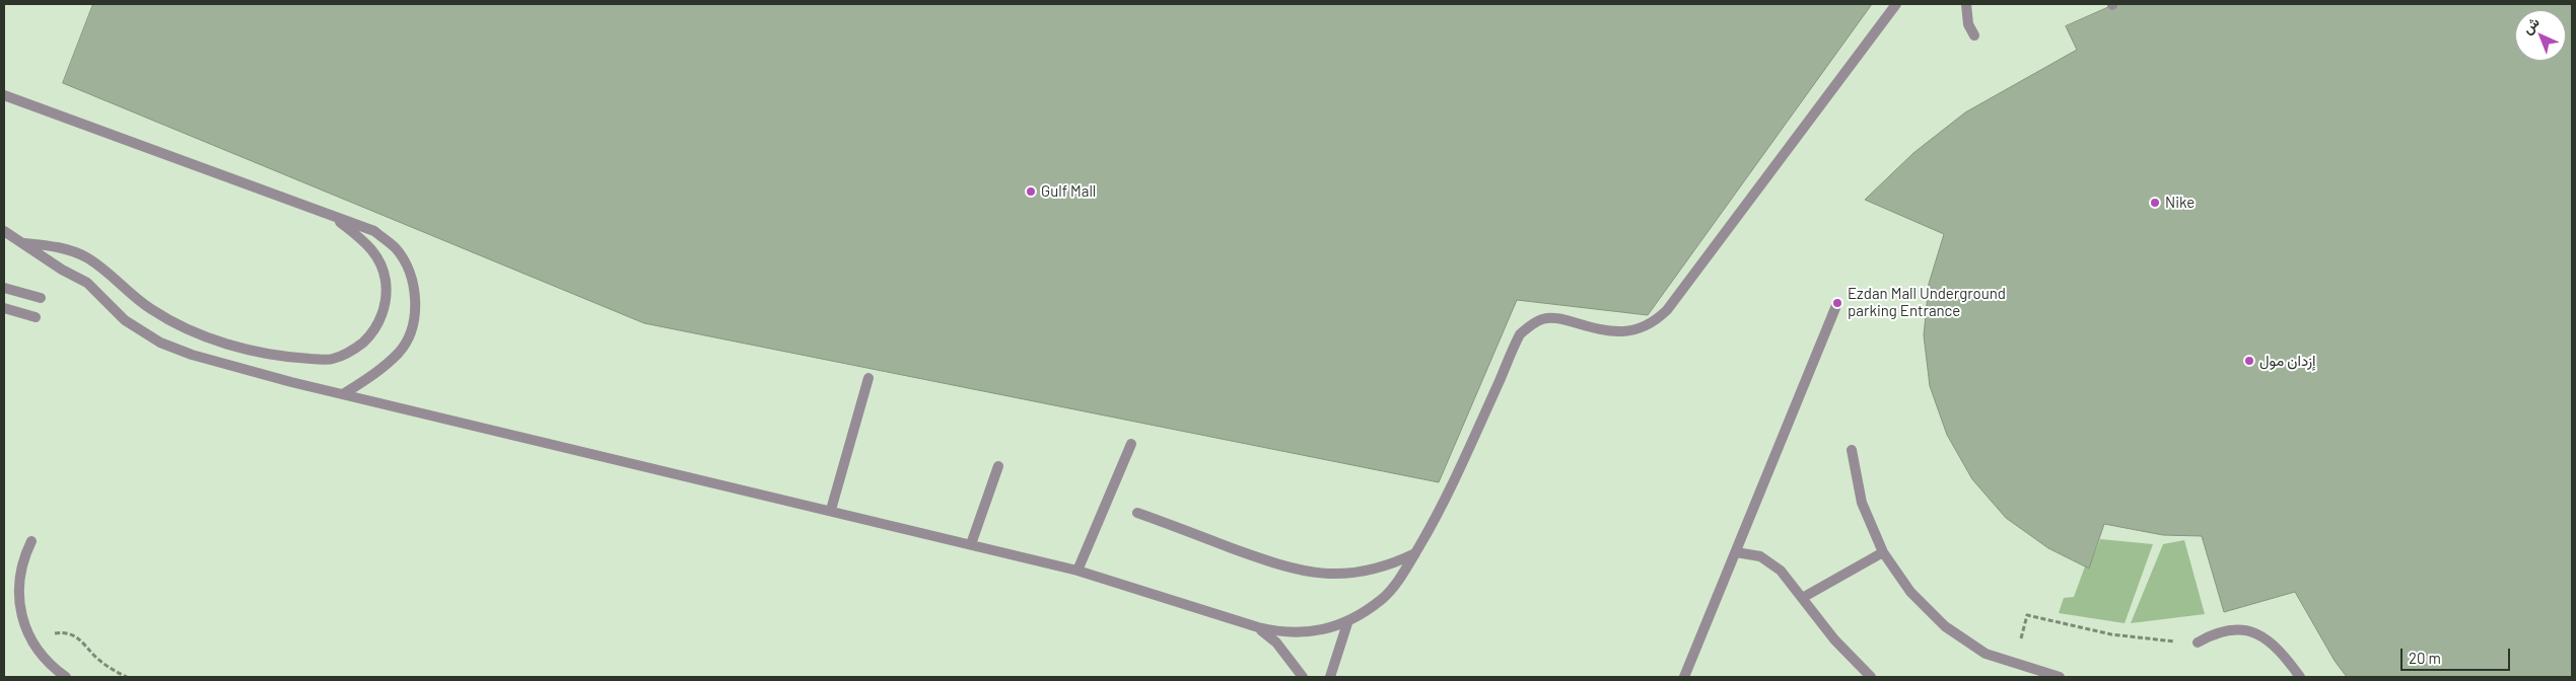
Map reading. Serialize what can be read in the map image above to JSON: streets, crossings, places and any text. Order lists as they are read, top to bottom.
{
  "places": [
    "Gulf Mall",
    "Nike",
    "Ezdan Mall Underground parking Entrance",
    "إزدان مول"
  ],
  "scale_bar": "20 m",
  "north": "top left"
}
